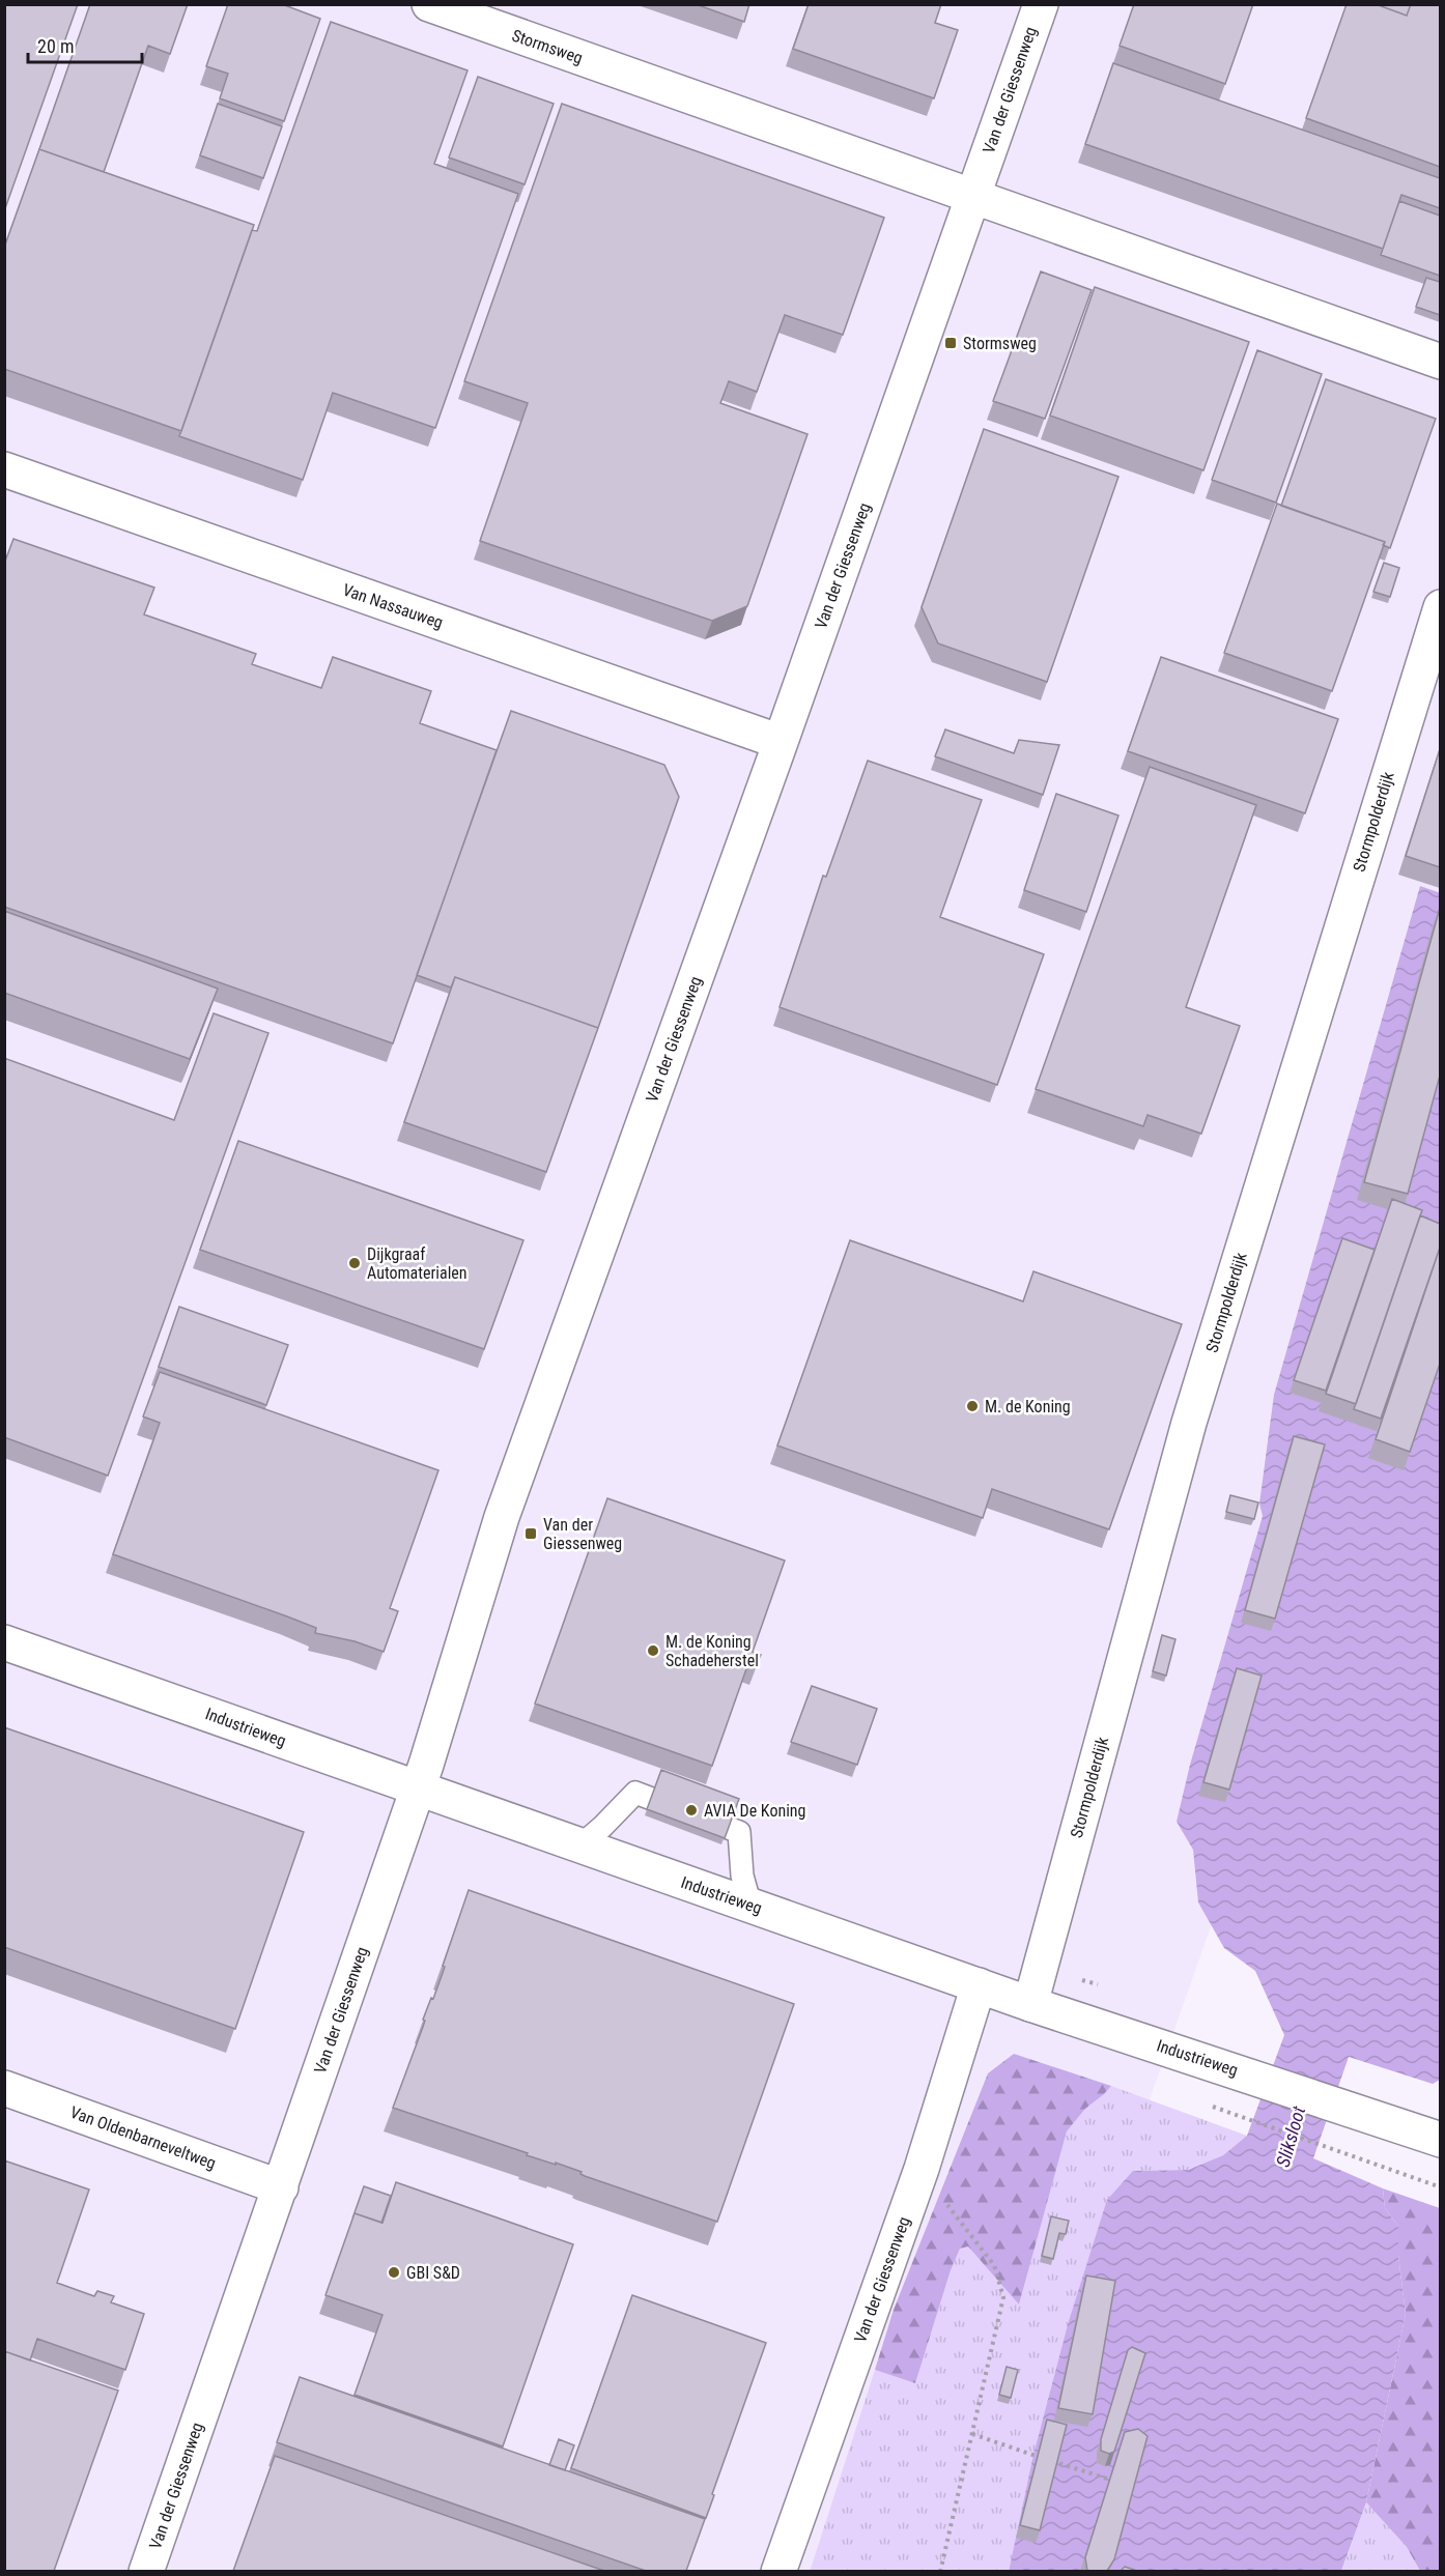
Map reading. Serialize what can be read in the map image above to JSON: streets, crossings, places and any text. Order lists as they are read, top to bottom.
{
  "streets": {
    "street": [
      "Stormsweg",
      "Van der Giessenweg",
      "Van Nassauweg",
      "Stormpolderdijk",
      "Industrieweg",
      "Van Oldenbarneveltweg"
    ]
  },
  "crossings": [
    ["Stormsweg", "Van der Giessenweg"],
    ["Van der Giessenweg", "Van Nassauweg"],
    ["Van der Giessenweg", "Industrieweg"],
    ["Van der Giessenweg", "Van Oldenbarneveltweg"],
    ["Stormpolderdijk", "Industrieweg"]
  ],
  "water": ["Sliksloot"],
  "places": {
    "transit": ["Stormsweg", "Van der Giessenweg"],
    "other": [
      "Dijkgraaf Automaterialen",
      "M. de Koning",
      "M. de Koning Schadeherstel",
      "AVIA De Koning",
      "GBI S&D"
    ]
  },
  "scale_bar": "20 m"
}
